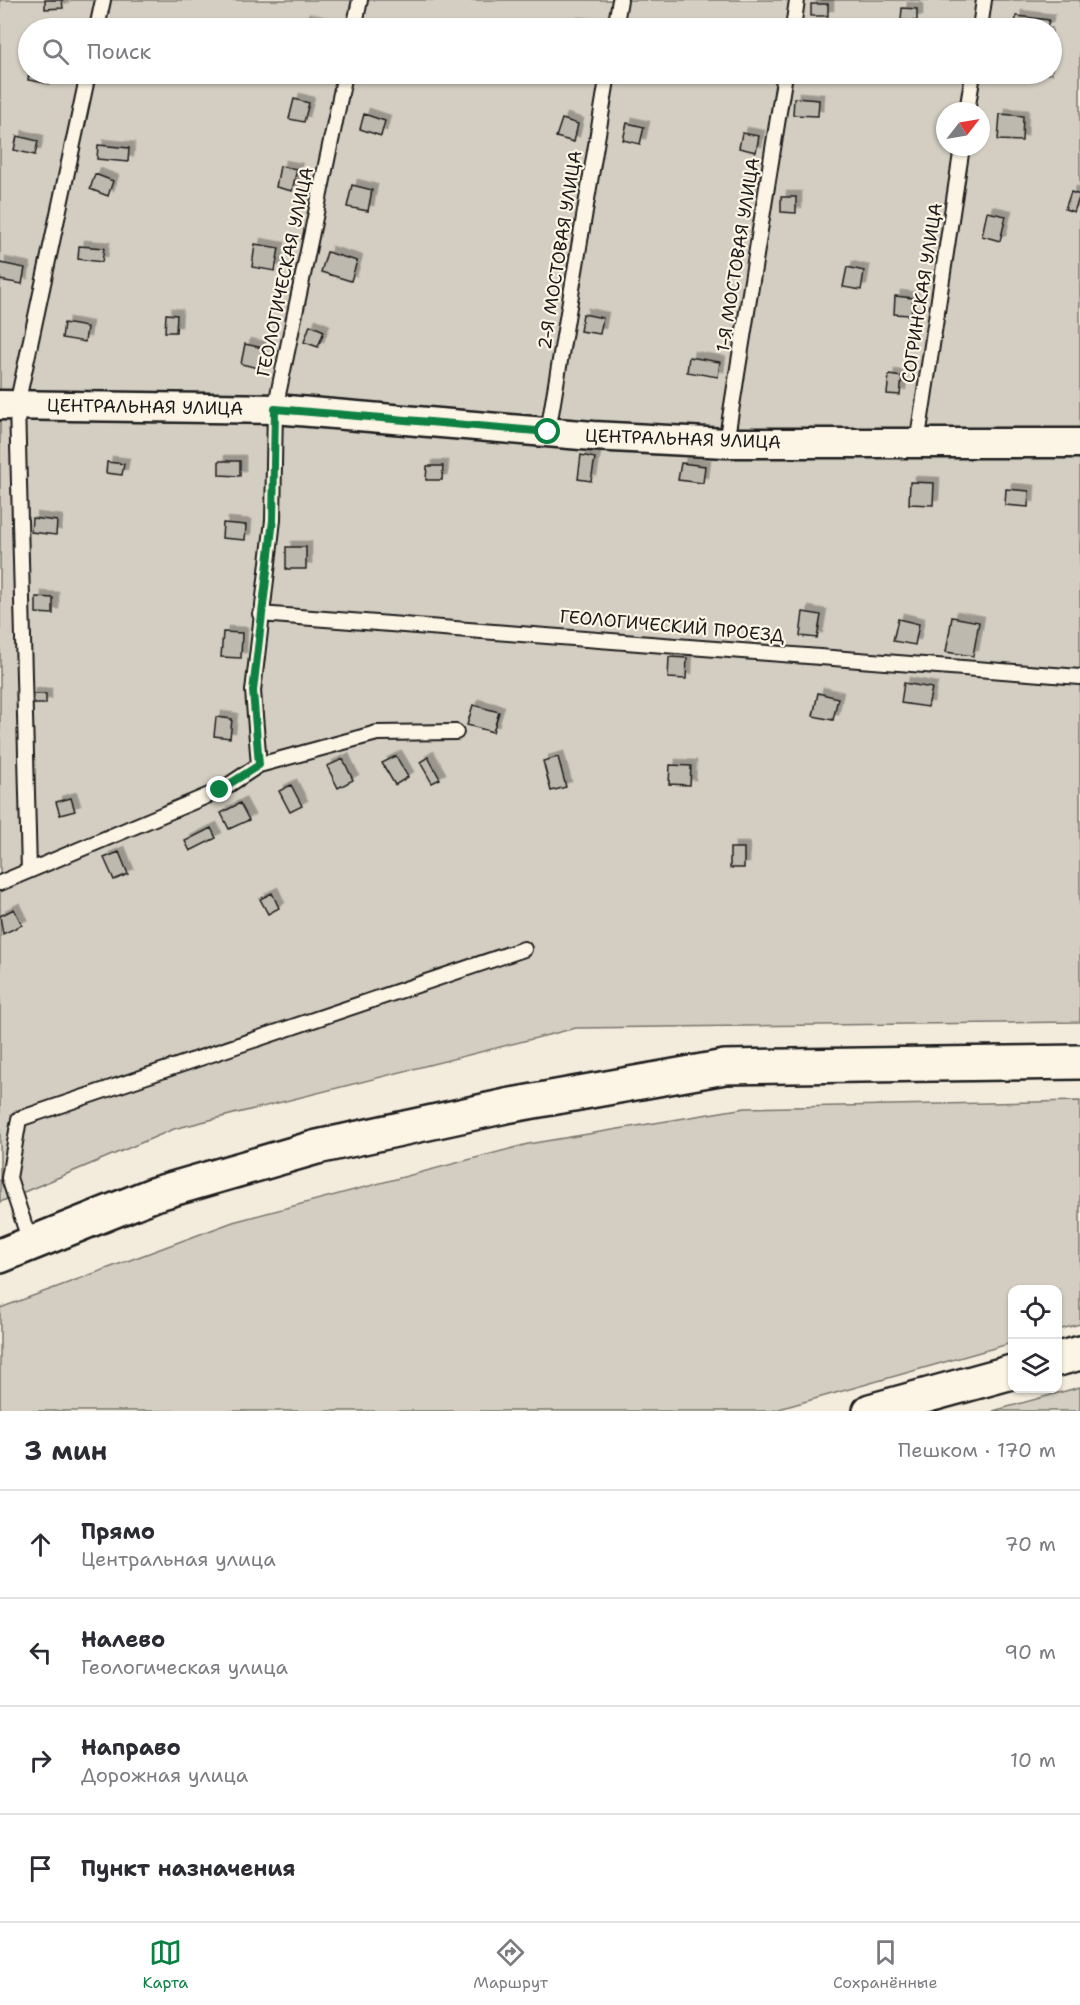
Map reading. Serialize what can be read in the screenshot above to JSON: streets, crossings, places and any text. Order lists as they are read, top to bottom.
{
  "streets": {
    "street": ["ЦЕНТРАЛЬНАЯ УЛИЦА"],
    "lane": [
      "2-Я МОСТОВАЯ УЛИЦА",
      "1-Я МОСТОВАЯ УЛИЦА",
      "ГЕОЛОГИЧЕСКАЯ УЛИЦА",
      "СОГРИНСКАЯ УЛИЦА",
      "ГЕОЛОГИЧЕСКИЙ ПРОЕЗД"
    ]
  },
  "crossings": [
    ["2-Я МОСТОВАЯ УЛИЦА", "ЦЕНТРАЛЬНАЯ УЛИЦА"],
    ["1-Я МОСТОВАЯ УЛИЦА", "ЦЕНТРАЛЬНАЯ УЛИЦА"],
    ["ГЕОЛОГИЧЕСКАЯ УЛИЦА", "ЦЕНТРАЛЬНАЯ УЛИЦА"],
    ["ГЕОЛОГИЧЕСКАЯ УЛИЦА", "ГЕОЛОГИЧЕСКИЙ ПРОЕЗД"],
    ["СОГРИНСКАЯ УЛИЦА", "ЦЕНТРАЛЬНАЯ УЛИЦА"]
  ],
  "north": "top right",
  "page": {
    "search": "Поиск",
    "heading": ["3 мин", "Пешком · 170 m"],
    "list": [
      ["Прямо", "Центральная улица", "70 m"],
      ["Налево", "Геологическая улица", "90 m"],
      ["Направо", "Дорожная улица", "10 m"],
      "Пункт назначения"
    ],
    "nav": ["Карта", "Маршрут", "Сохранённые"]
  }
}
